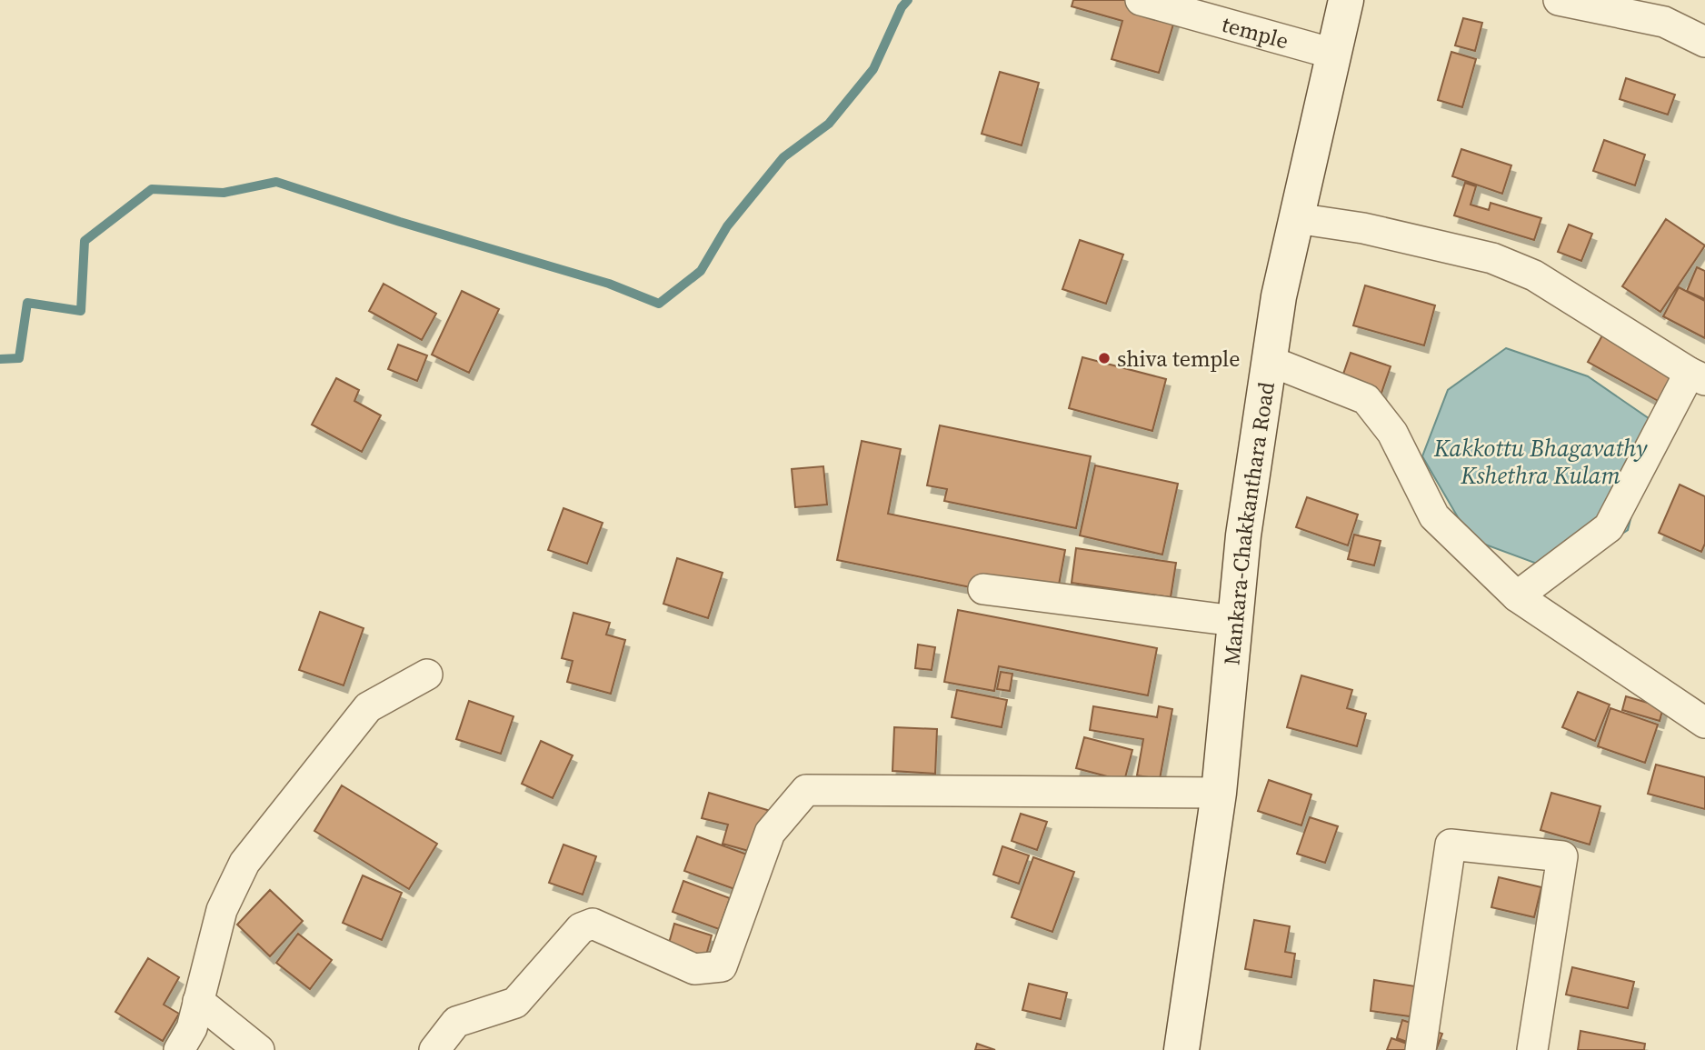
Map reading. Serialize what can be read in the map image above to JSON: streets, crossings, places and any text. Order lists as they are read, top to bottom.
{
  "streets": {
    "main road": ["Mankara-Chakkanthara Road"],
    "street": ["temple"]
  },
  "crossings": [
    ["temple", "Mankara-Chakkanthara Road"]
  ],
  "water": ["Kakkottu Bhagavathy Kshethra Kulam"],
  "places": ["shiva temple"]
}
